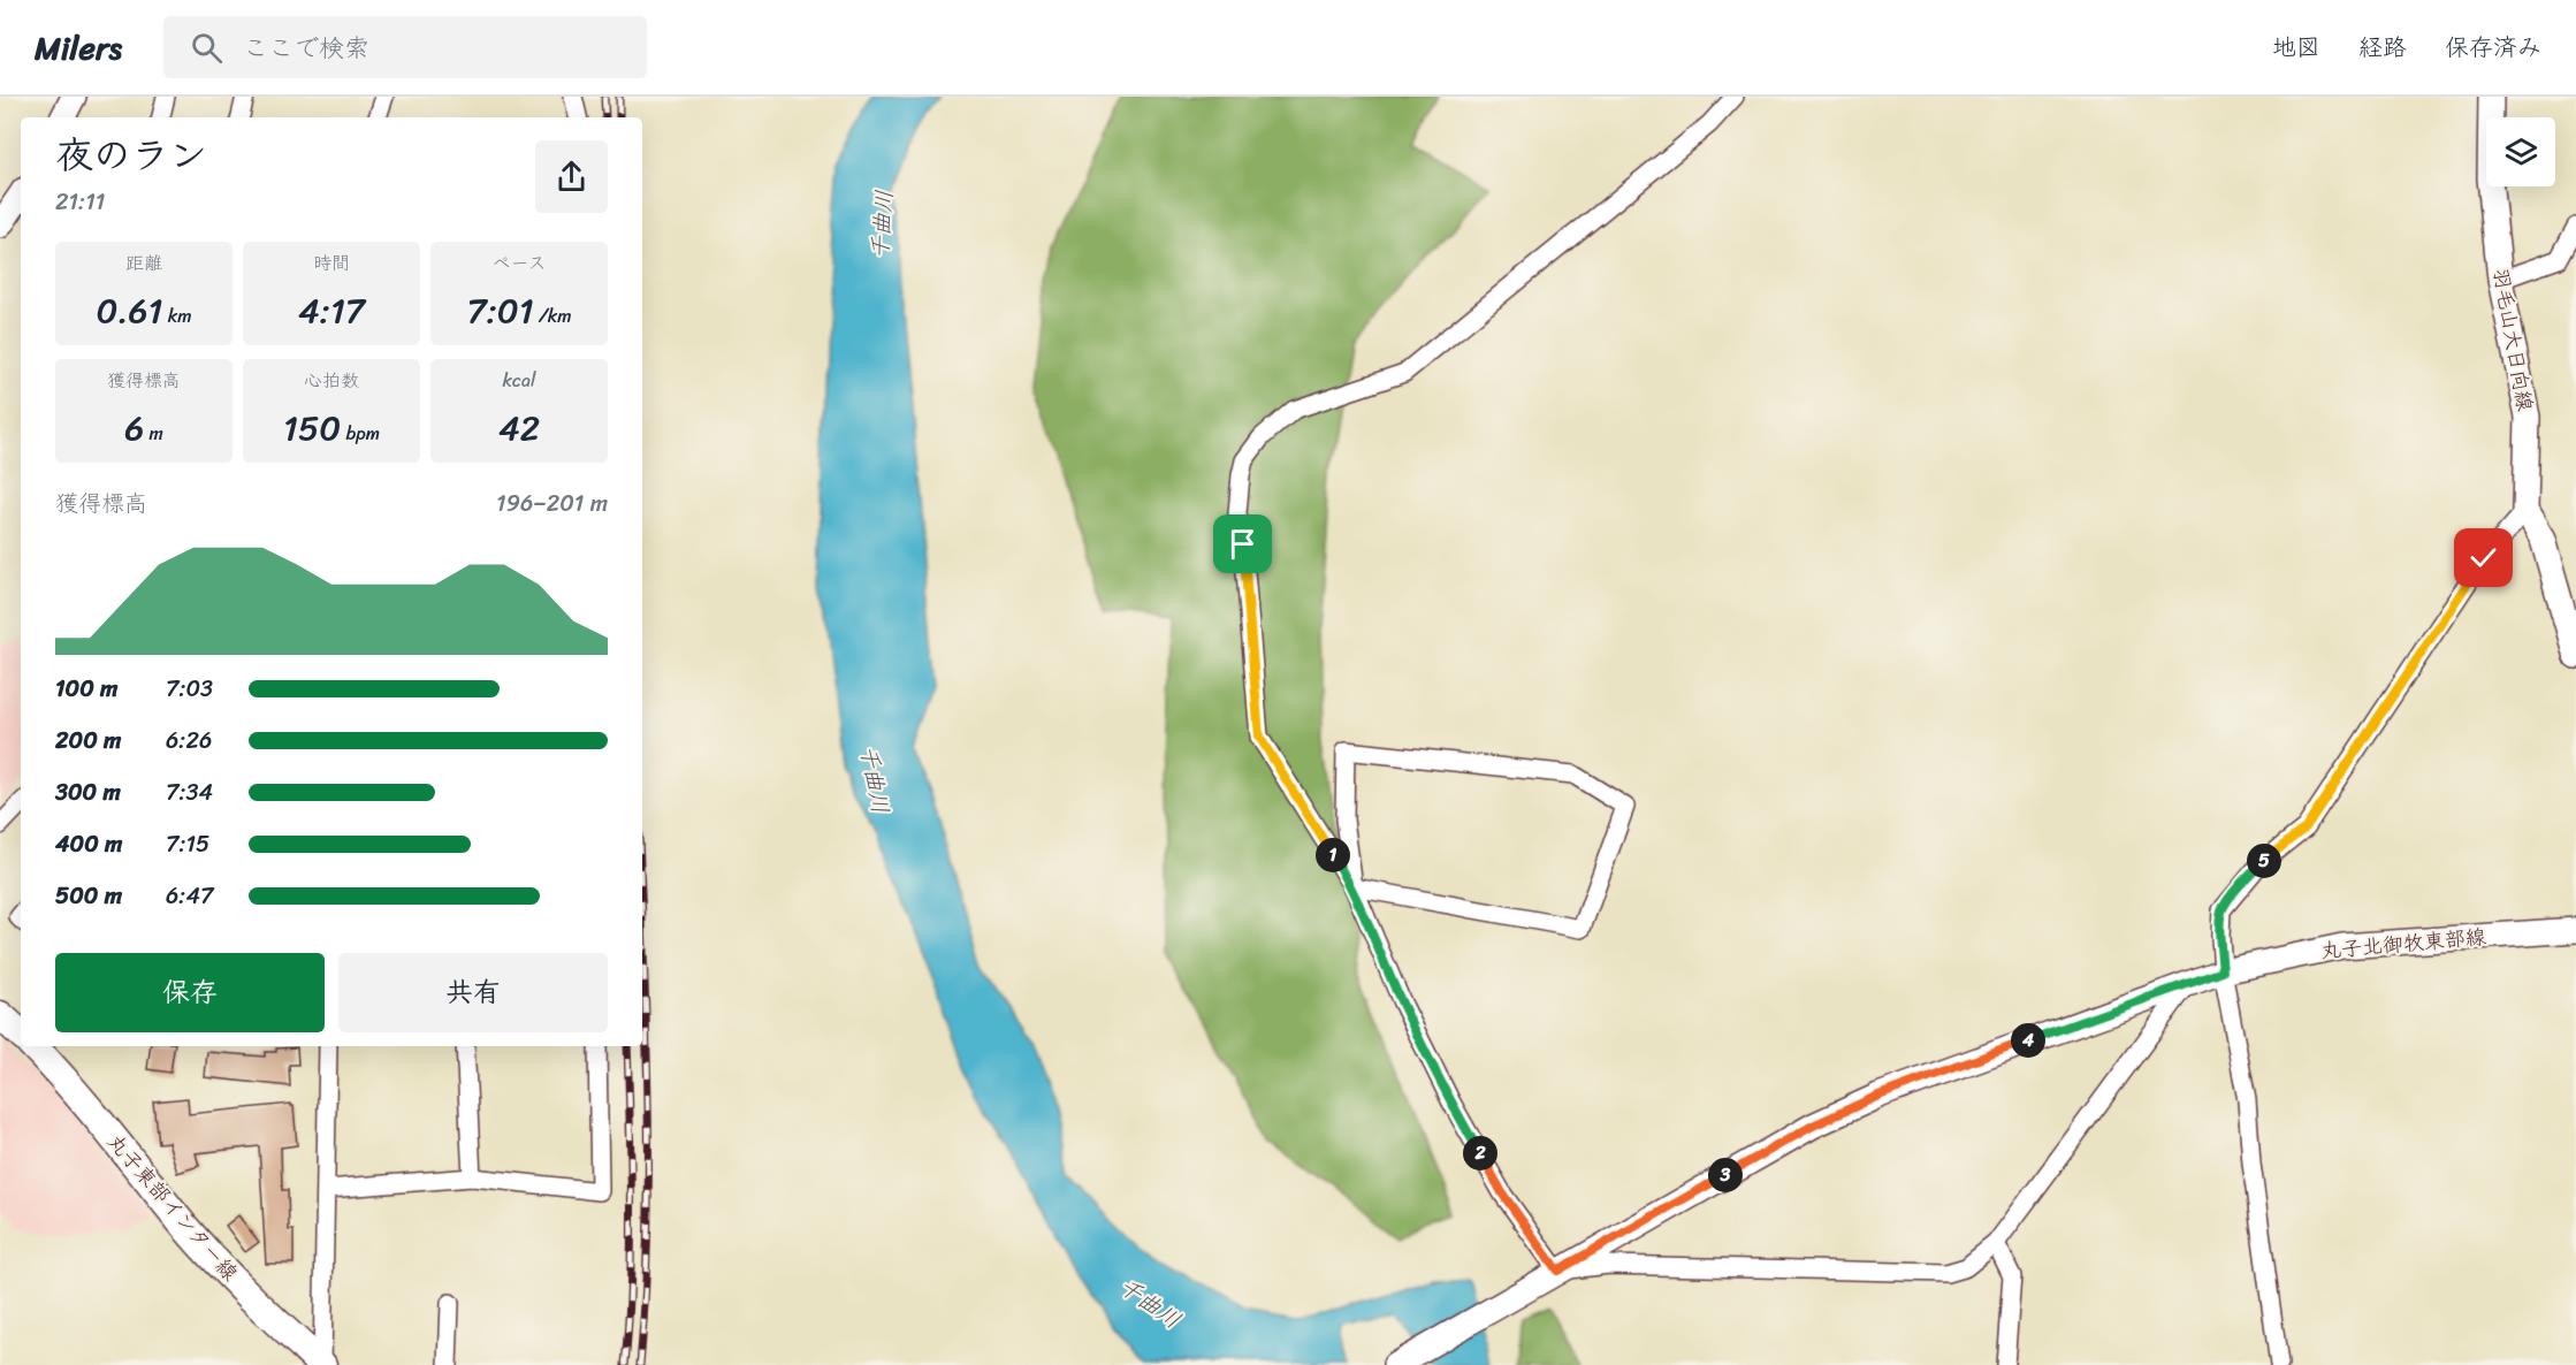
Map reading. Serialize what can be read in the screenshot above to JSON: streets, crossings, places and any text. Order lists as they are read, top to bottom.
{
  "streets": {
    "main road": ["羽毛山大日向線", "丸子北御牧東部線", "丸子東部インター線"]
  },
  "water": ["千曲川"],
  "page": {
    "header": "Milers",
    "search": "ここで検索",
    "nav": ["地図", "経路", "保存済み"],
    "heading": ["夜のラン", "21:11"],
    "stats": [
      ["距離", "0.61 km"],
      ["時間", "4:17"],
      ["ペース", "7:01 /km"],
      ["獲得標高", "6 m"],
      ["心拍数", "150 bpm"],
      ["kcal", "42"]
    ],
    "chart": ["獲得標高", "196–201 m"],
    "list": [
      {
        "name": "100 m",
        "note": "7:03"
      },
      {
        "name": "200 m",
        "note": "6:26"
      },
      {
        "name": "300 m",
        "note": "7:34"
      },
      {
        "name": "400 m",
        "note": "7:15"
      },
      {
        "name": "500 m",
        "note": "6:47"
      }
    ],
    "pins": [
      "1",
      "5",
      "4",
      "2",
      "3"
    ],
    "buttons": ["保存", "共有"]
  }
}
